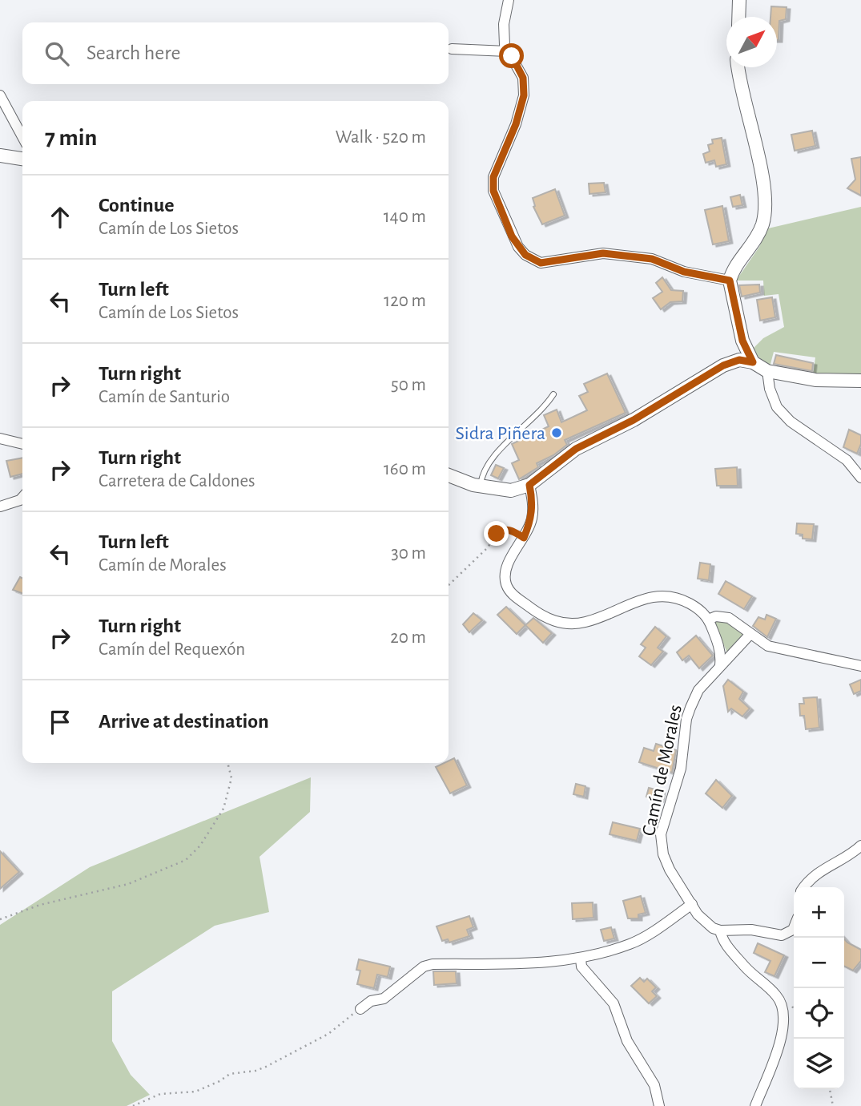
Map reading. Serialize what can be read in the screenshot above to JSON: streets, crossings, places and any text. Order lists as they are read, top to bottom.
{
  "streets": {
    "street": ["Camín de Morales"]
  },
  "places": ["Sidra Piñera"],
  "north": "top right",
  "page": {
    "search": "Search here",
    "heading": ["7 min", "Walk · 520 m"],
    "list": [
      ["Continue", "Camín de Los Sietos", "140 m"],
      ["Turn left", "Camín de Los Sietos", "120 m"],
      ["Turn right", "Camín de Santurio", "50 m"],
      ["Turn right", "Carretera de Caldones", "160 m"],
      ["Turn left", "Camín de Morales", "30 m"],
      ["Turn right", "Camín del Requexón", "20 m"],
      "Arrive at destination"
    ],
    "map_buttons": ["+", "−"]
  }
}
